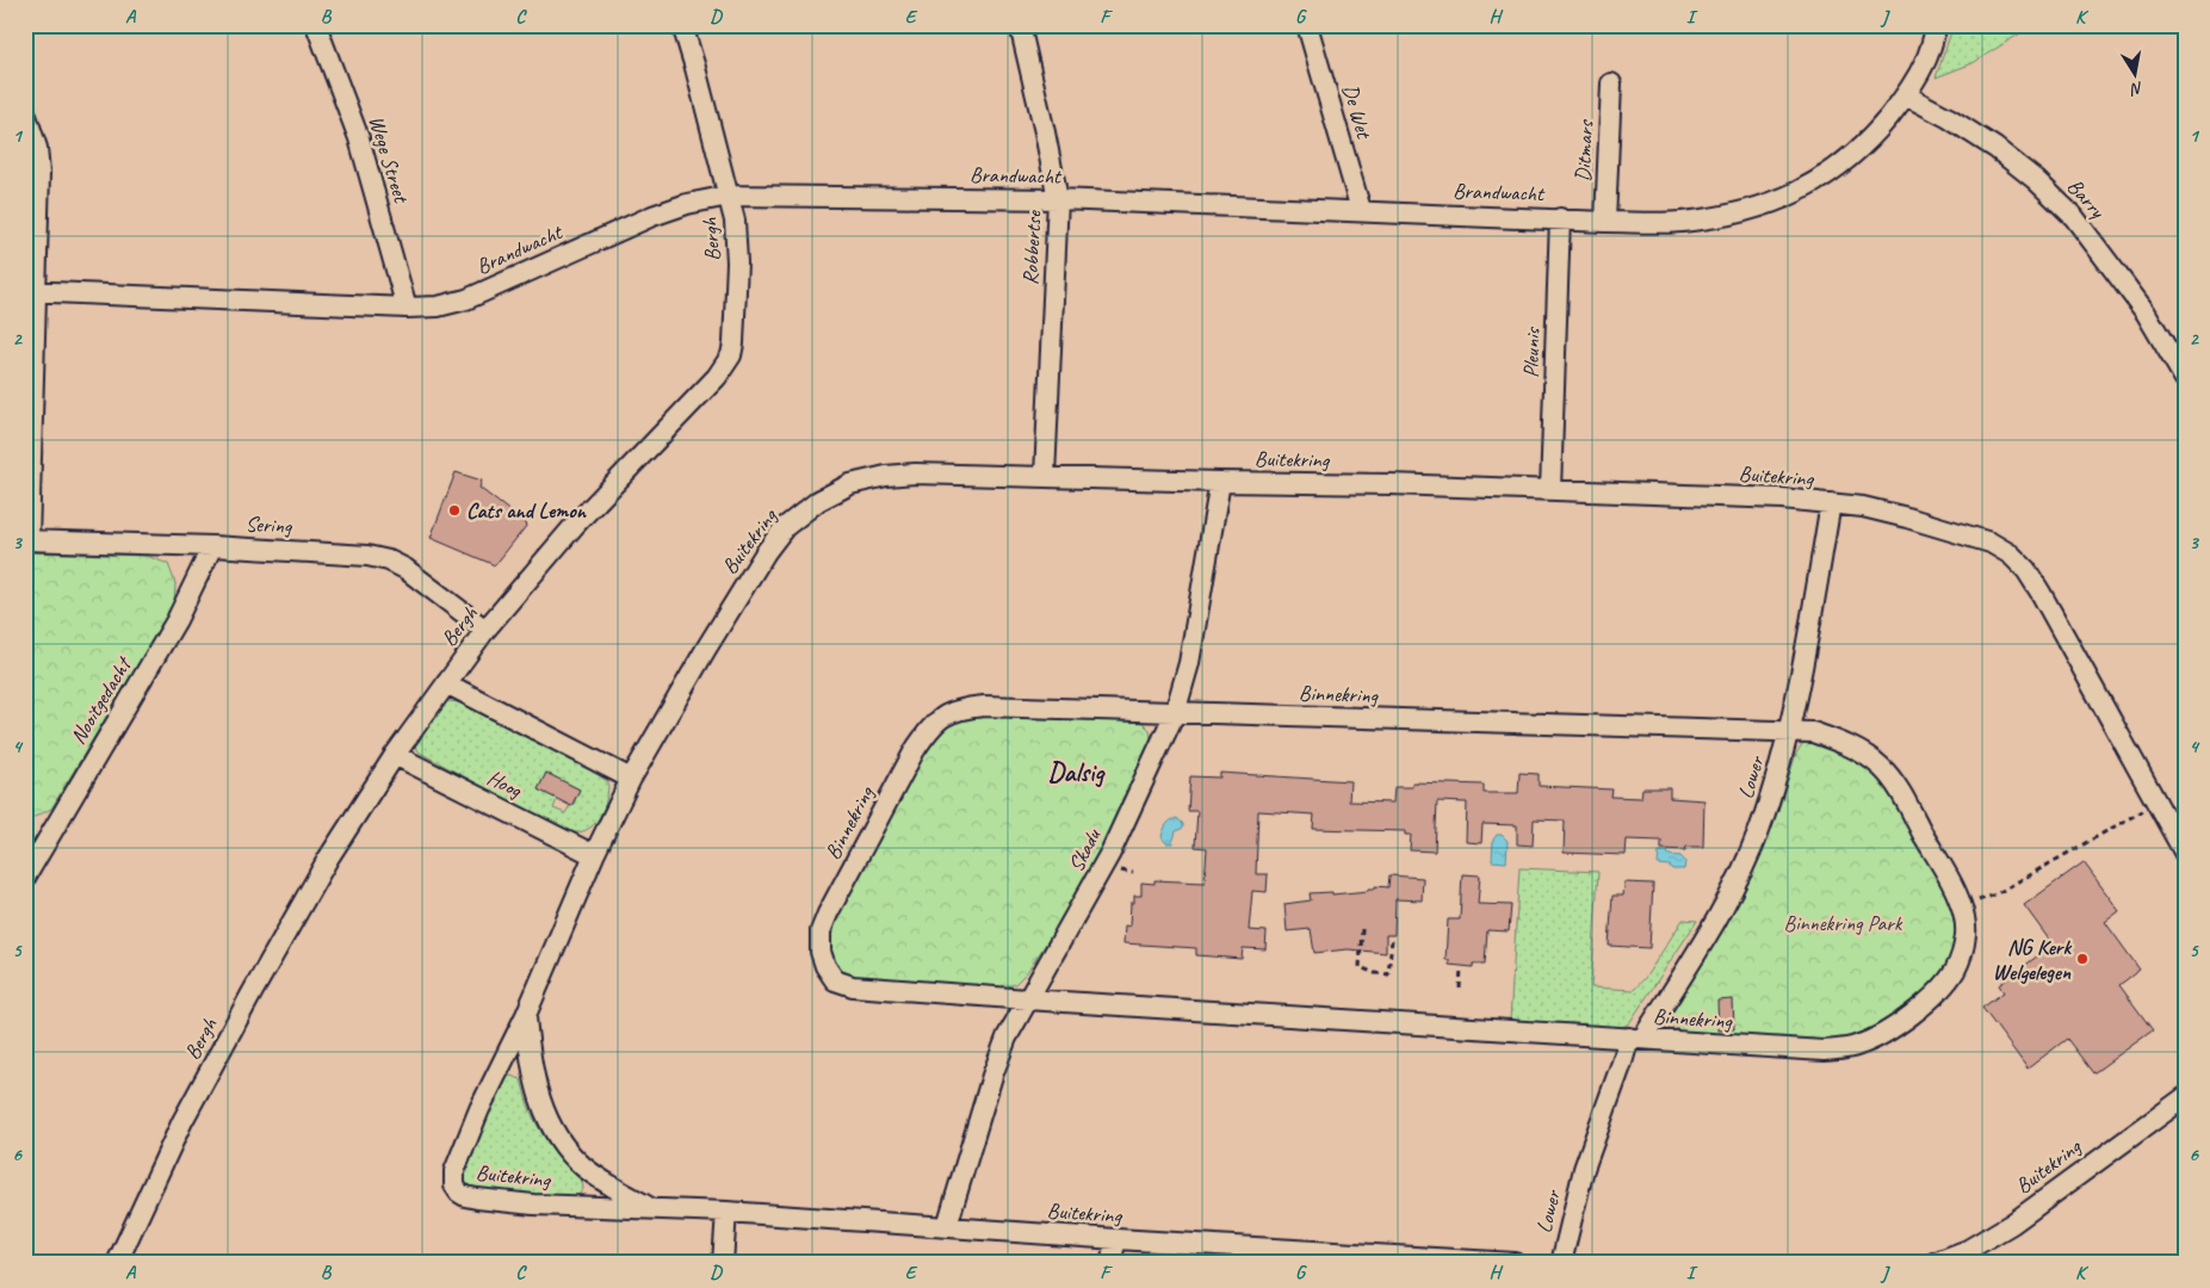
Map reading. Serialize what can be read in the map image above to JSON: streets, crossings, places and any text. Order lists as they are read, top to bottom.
{
  "streets": {
    "street": [
      "De Wet",
      "Ditmars",
      "Wege Street",
      "Brandwacht",
      "Barry",
      "Bergh",
      "Robbertse",
      "Pleunis",
      "Buitekring",
      "Sering",
      "Binnekring",
      "Nooitgedacht",
      "Lower",
      "Hoog",
      "Skadu"
    ]
  },
  "crossings": [
    ["De Wet", "Brandwacht"],
    ["Ditmars", "Brandwacht"],
    ["Wege Street", "Brandwacht"],
    ["Brandwacht", "Barry"],
    ["Brandwacht", "Bergh"],
    ["Brandwacht", "Robbertse"],
    ["Brandwacht", "Pleunis"],
    ["Bergh", "Sering"],
    ["Bergh", "Hoog"],
    ["Robbertse", "Buitekring"],
    ["Pleunis", "Buitekring"],
    ["Buitekring", "Lower"],
    ["Buitekring", "Hoog"],
    ["Buitekring", "Skadu"],
    ["Sering", "Nooitgedacht"],
    ["Binnekring", "Lower"],
    ["Binnekring", "Skadu"]
  ],
  "districts": ["Dalsig"],
  "parks": ["Binnekring Park"],
  "places": ["Cats and Lemon", "NG Kerk Welgelegen"],
  "north": "bottom",
  "grid": {
    "columns": [
      "A",
      "B",
      "C",
      "D",
      "E",
      "F",
      "G",
      "H",
      "I",
      "J",
      "K"
    ],
    "rows": [
      "1",
      "2",
      "3",
      "4",
      "5",
      "6"
    ]
  }
}
